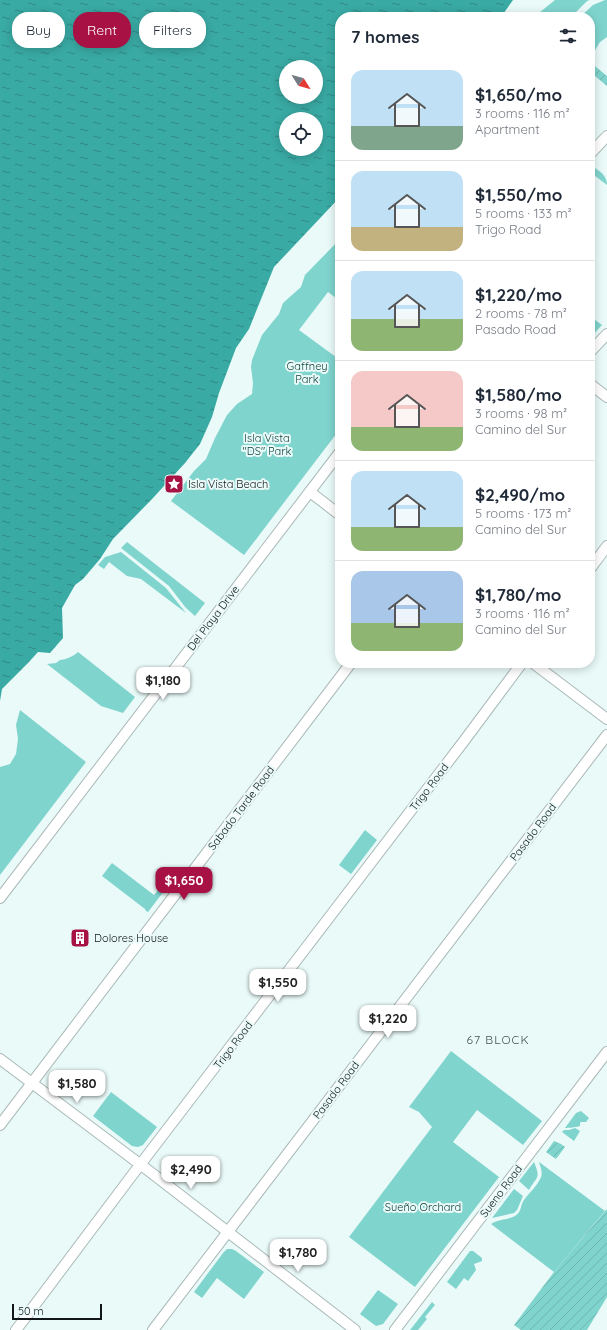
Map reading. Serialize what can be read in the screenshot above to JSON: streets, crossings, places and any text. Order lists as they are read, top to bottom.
{
  "streets": {
    "street": [
      "Del Playa Drive",
      "Trigo Road",
      "Sabado Tarde Road",
      "Pasado Road",
      "Sueno Road"
    ]
  },
  "districts": ["67 BLOCK"],
  "parks": ["Gaffney Park", "Isla Vista \"DS\" Park", "Sueño Orchard"],
  "places": {
    "place": ["Isla Vista Beach"],
    "building": ["Dolores House"]
  },
  "scale_bar": "50 m",
  "north": "bottom right",
  "page": {
    "chip": ["Buy", "Rent", "Filters"],
    "heading": "7 homes",
    "list": [
      {
        "name": "$1,650/mo",
        "note": "3 rooms · 116 m² · Apartment"
      },
      {
        "name": "$1,550/mo",
        "note": "5 rooms · 133 m² · Trigo Road"
      },
      {
        "name": "$1,220/mo",
        "note": "2 rooms · 78 m² · Pasado Road"
      },
      {
        "name": "$1,580/mo",
        "note": "3 rooms · 98 m² · Camino del Sur"
      },
      {
        "name": "$2,490/mo",
        "note": "5 rooms · 173 m² · Camino del Sur"
      },
      {
        "name": "$1,780/mo",
        "note": "3 rooms · 116 m² · Camino del Sur"
      }
    ],
    "price": [
      "$1,180",
      "$1,650",
      "$1,550",
      "$1,220",
      "$1,580",
      "$2,490",
      "$1,780"
    ],
    "scale": "50 m"
  }
}
